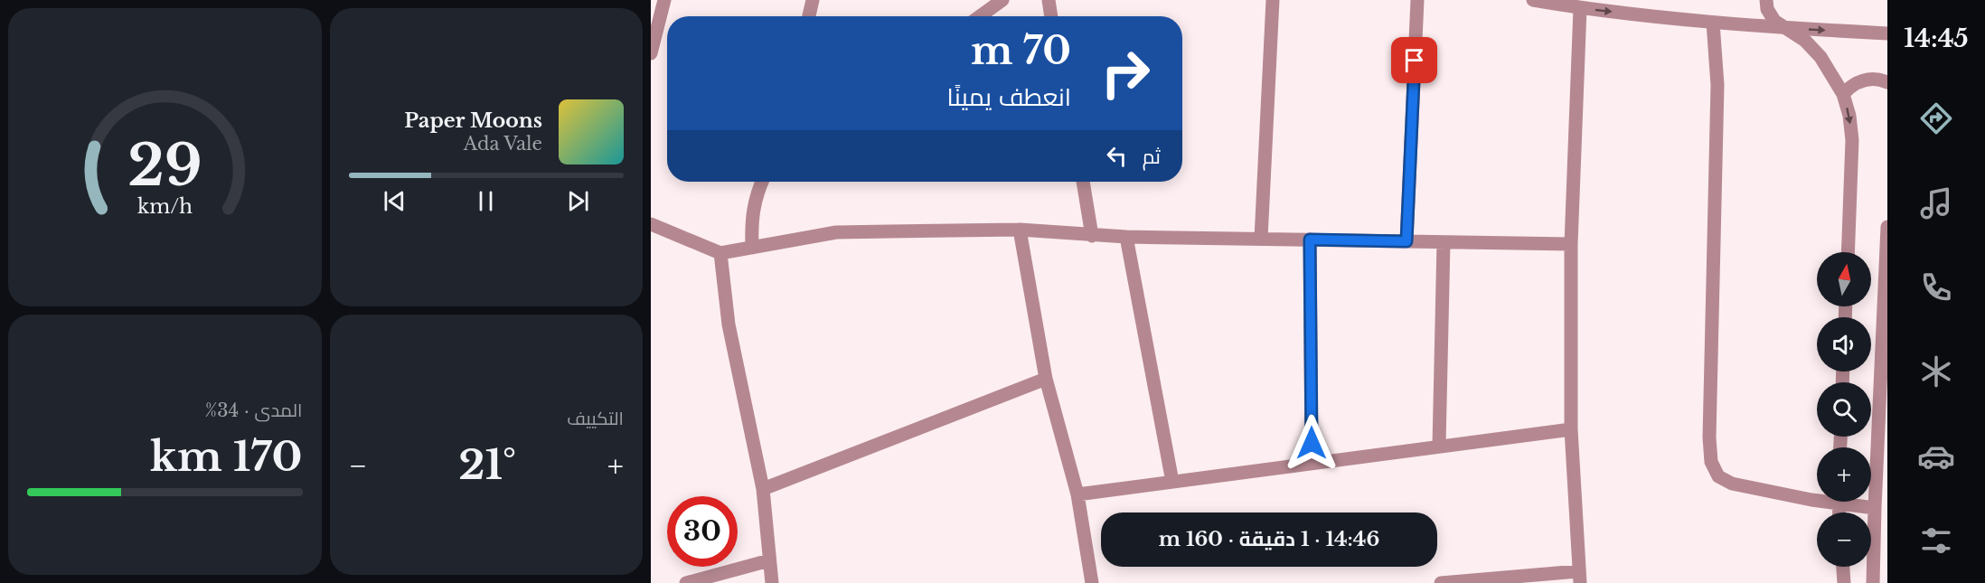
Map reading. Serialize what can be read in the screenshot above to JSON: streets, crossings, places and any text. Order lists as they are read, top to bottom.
{
  "north": "top",
  "page": {
    "tabs": "14:45",
    "turn": ["70 m", "انعطف يمينًا"],
    "song": ["Paper Moons", "Ada Vale"],
    "then": "ثم",
    "map_buttons": ["+", "−"],
    "tile": [
      "التكييف",
      ["المدى · 34%", "170 km"]
    ],
    "heat": ["−", "21°", "+"],
    "limit": "30",
    "trip": "14:46 · 1 دقيقة · 160 m",
    "gauge": ["29", "km/h"]
  }
}
